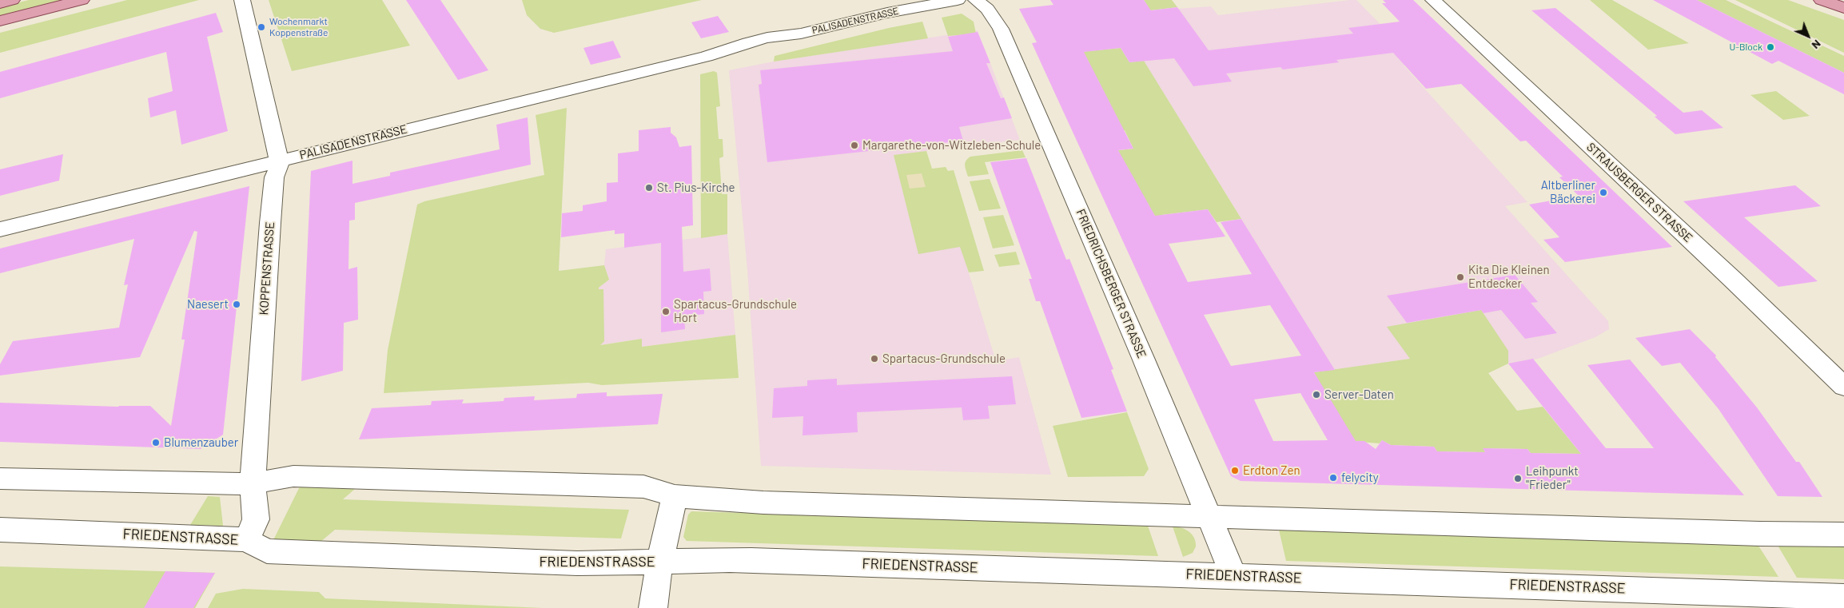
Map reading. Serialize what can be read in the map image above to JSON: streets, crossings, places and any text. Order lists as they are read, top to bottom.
{
  "streets": {
    "street": [
      "PALISADENSTRASSE",
      "STRAUSBERGER STRASSE",
      "KOPPENSTRASSE",
      "FRIEDRICHSBERGER STRASSE",
      "FRIEDENSTRASSE"
    ]
  },
  "crossings": [
    ["PALISADENSTRASSE", "KOPPENSTRASSE"],
    ["KOPPENSTRASSE", "FRIEDENSTRASSE"],
    ["FRIEDRICHSBERGER STRASSE", "FRIEDENSTRASSE"]
  ],
  "places": [
    "Wochenmarkt Koppenstraße",
    "U-Block",
    "Margarethe-von-Witzleben-Schule",
    "St. Pius-Kirche",
    "Altberliner Bäckerei",
    "Kita Die Kleinen Entdecker",
    "Naesert",
    "Spartacus-Grundschule Hort",
    "Spartacus-Grundschule",
    "Server-Daten",
    "Blumenzauber",
    "Erdton Zen",
    "felycity",
    "Leihpunkt \"Frieder\""
  ],
  "north": "bottom right"
}
